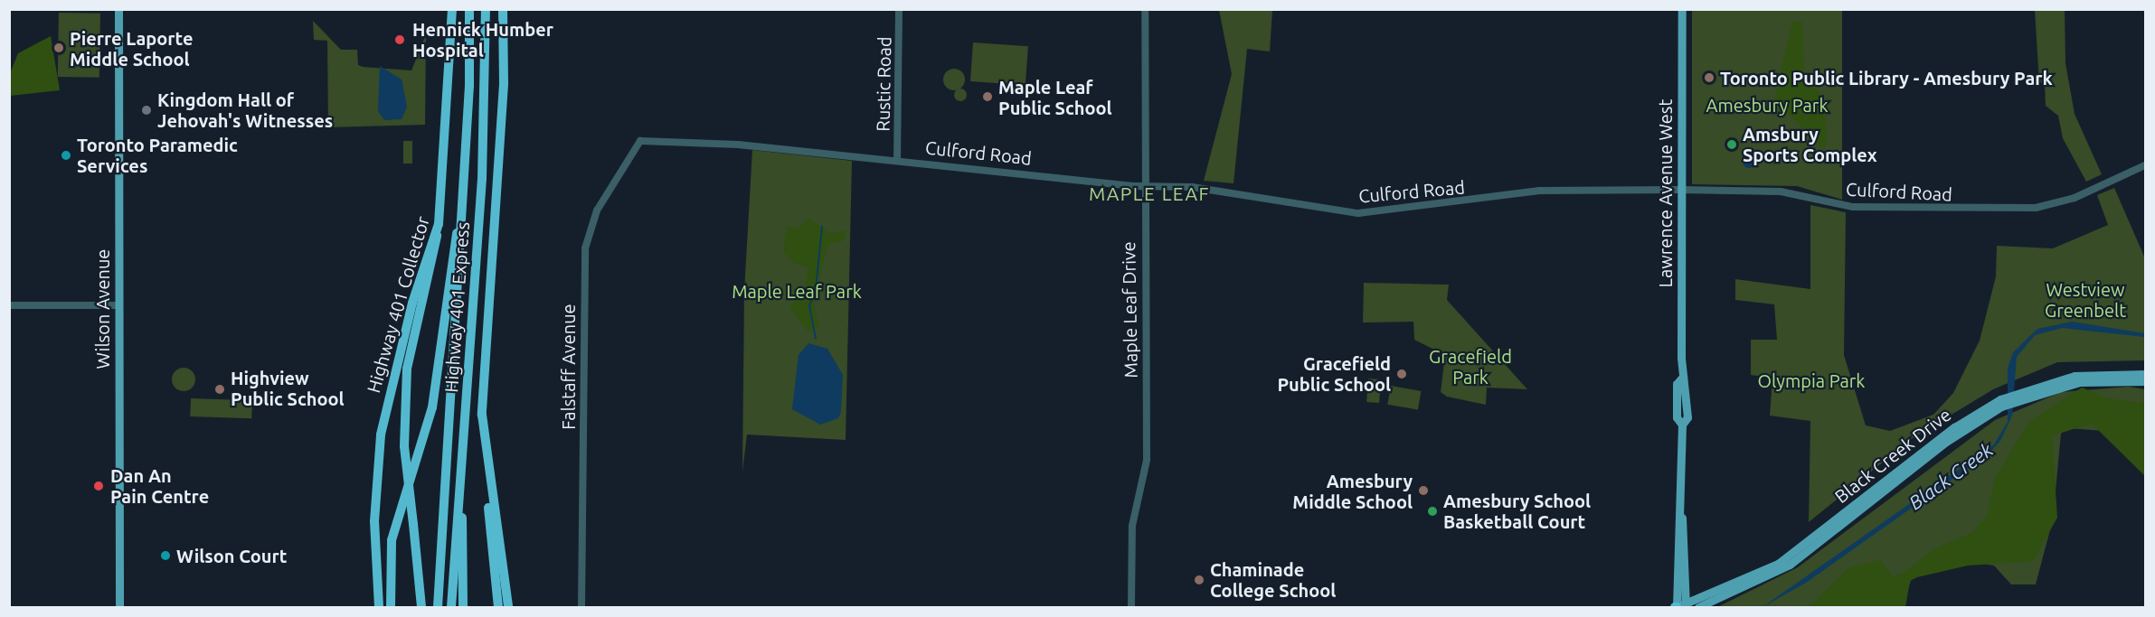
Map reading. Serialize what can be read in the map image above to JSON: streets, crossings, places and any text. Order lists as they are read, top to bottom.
{
  "streets": {
    "highway": ["Highway 401 Collector", "Highway 401 Express"],
    "main road": ["Lawrence Avenue West", "Wilson Avenue", "Black Creek Drive"],
    "street": [
      "Rustic Road",
      "Culford Road",
      "Maple Leaf Drive",
      "Falstaff Avenue"
    ]
  },
  "crossings": [
    ["Rustic Road", "Culford Road"],
    ["Culford Road", "Lawrence Avenue West"],
    ["Culford Road", "Maple Leaf Drive"],
    ["Culford Road", "Falstaff Avenue"],
    ["Lawrence Avenue West", "Black Creek Drive"]
  ],
  "districts": ["MAPLE LEAF"],
  "water": ["Black Creek"],
  "parks": [
    "Amesbury Park",
    "Westview Greenbelt",
    "Maple Leaf Park",
    "Gracefield Park",
    "Olympia Park"
  ],
  "places": [
    "Hennick Humber Hospital",
    "Pierre Laporte Middle School",
    "Toronto Public Library - Amesbury Park",
    "Maple Leaf Public School",
    "Kingdom Hall of Jehovah's Witnesses",
    "Amsbury Sports Complex",
    "Toronto Paramedic Services",
    "Gracefield Public School",
    "Highview Public School",
    "Dan An Pain Centre",
    "Amesbury Middle School",
    "Amesbury School Basketball Court",
    "Wilson Court",
    "Chaminade College School"
  ]
}
